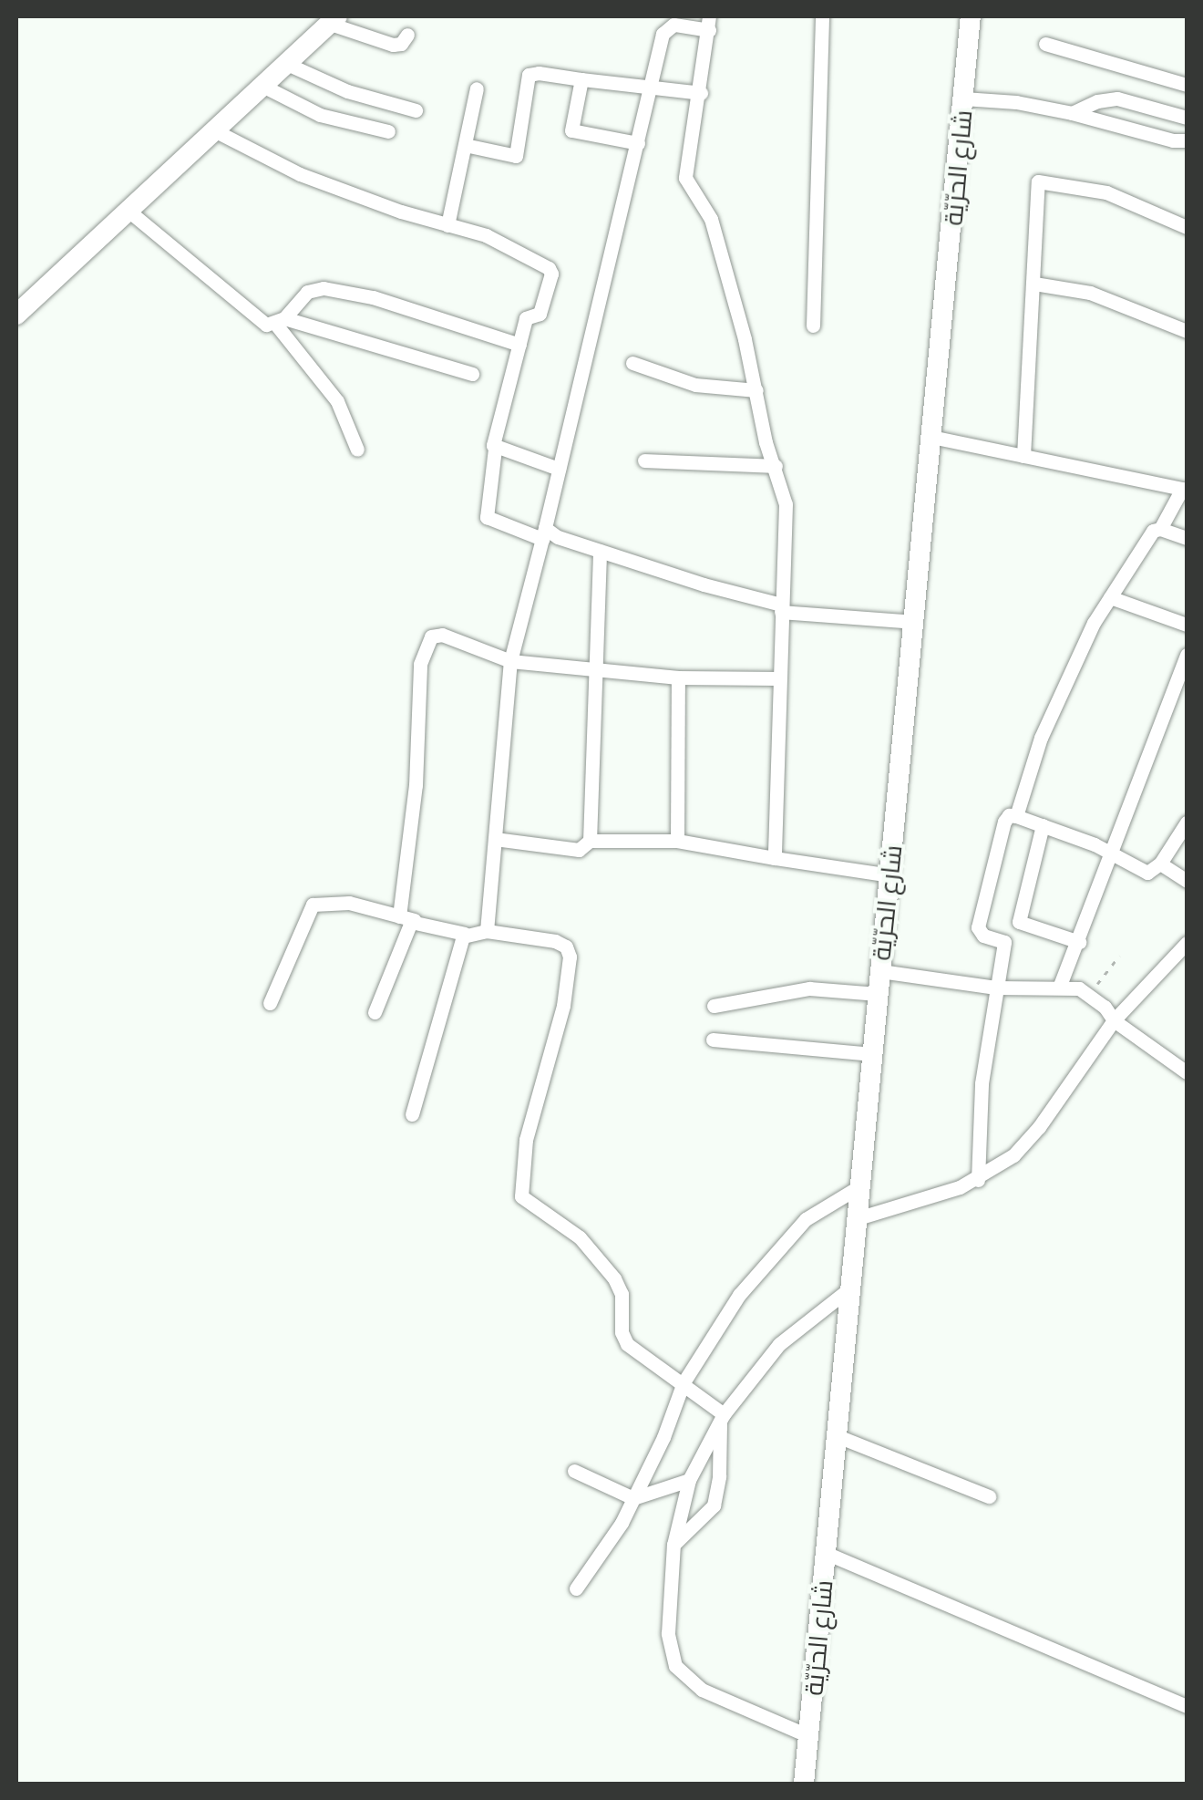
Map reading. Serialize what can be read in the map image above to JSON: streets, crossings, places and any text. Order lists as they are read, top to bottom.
{
  "streets": {
    "main road": ["شارع الحرّيّة"]
  }
}
